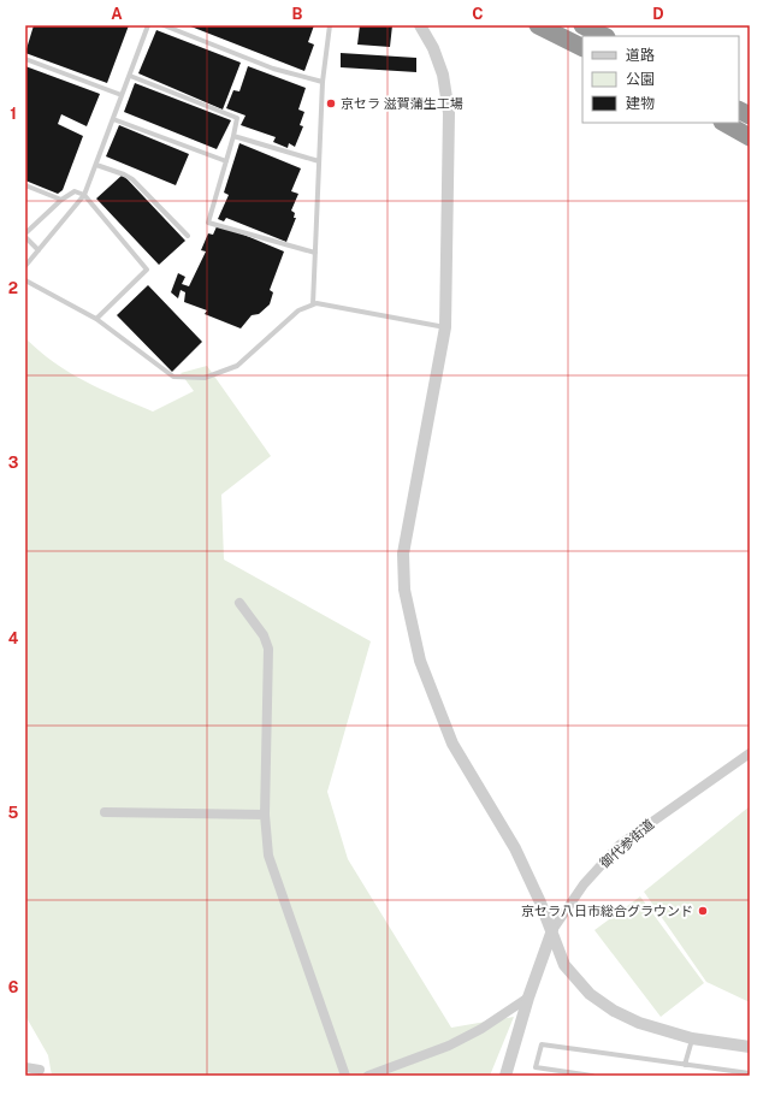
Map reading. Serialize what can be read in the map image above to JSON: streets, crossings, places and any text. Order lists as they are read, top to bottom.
{
  "streets": {
    "street": ["御代参街道"]
  },
  "places": ["京セラ 滋賀蒲生工場", "京セラ八日市総合グラウンド"],
  "legend": ["道路", "公園", "建物"],
  "grid": {
    "columns": [
      "A",
      "B",
      "C",
      "D"
    ],
    "rows": [
      "1",
      "2",
      "3",
      "4",
      "5",
      "6"
    ]
  }
}
